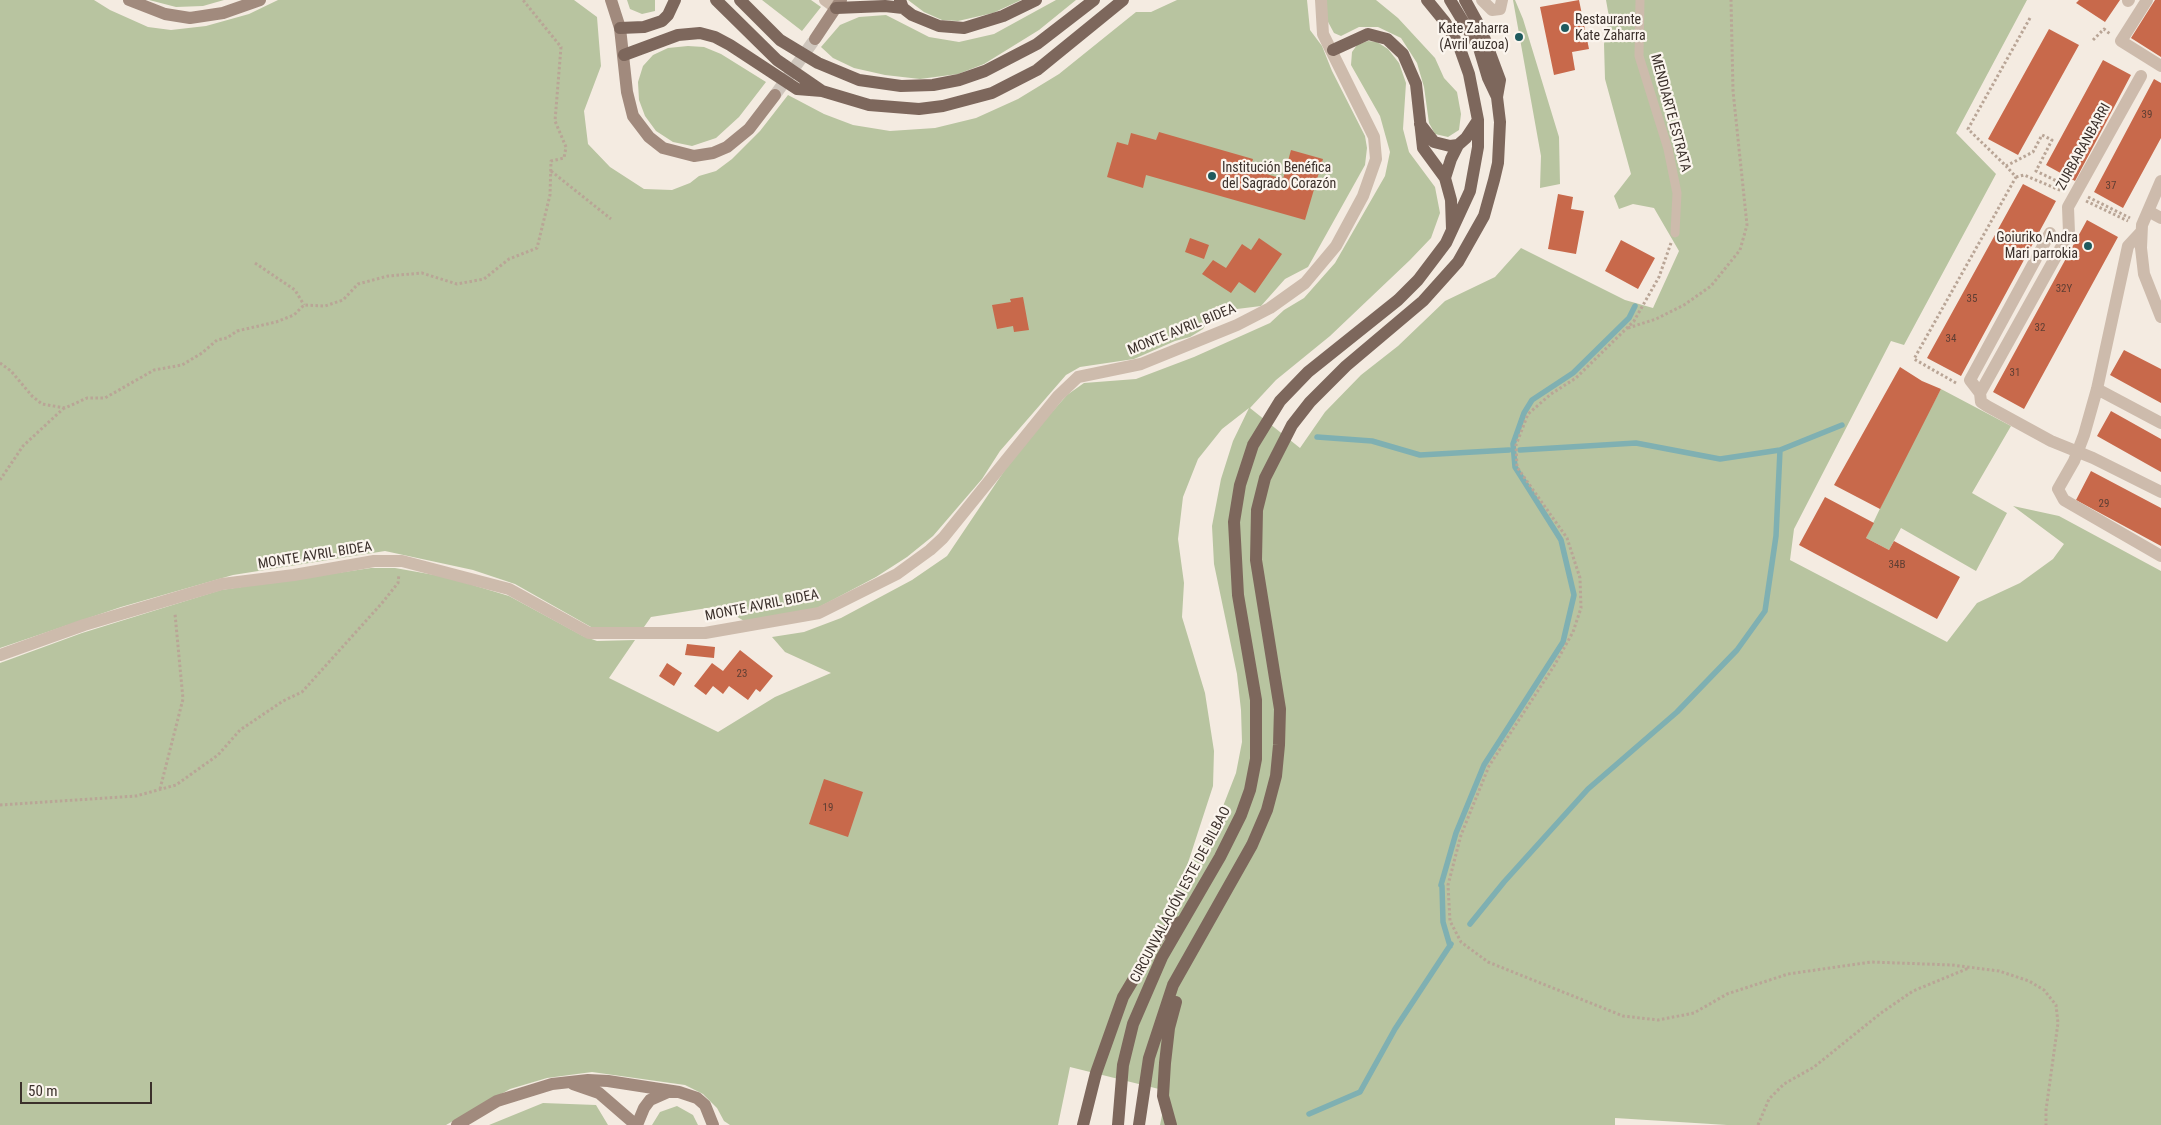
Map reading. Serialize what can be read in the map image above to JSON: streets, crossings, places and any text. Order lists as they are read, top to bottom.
{
  "streets": {
    "main road": ["CIRCUNVALACIÓN ESTE DE BILBAO"],
    "street": ["ZURBARANBARRI", "MONTE AVRIL BIDEA"],
    "lane": ["MENDIARTE ESTRATA"]
  },
  "places": [
    "Restaurante Kate Zaharra",
    "Kate Zaharra (Avril auzoa)",
    "Institución Benéfica del Sagrado Corazón",
    "Goiuriko Andra Mari parrokia"
  ],
  "house_numbers": [
    "39",
    "37",
    "32Y",
    "35",
    "32",
    "34",
    "31",
    "29",
    "34B",
    "23",
    "19"
  ],
  "scale_bar": "50 m"
}
